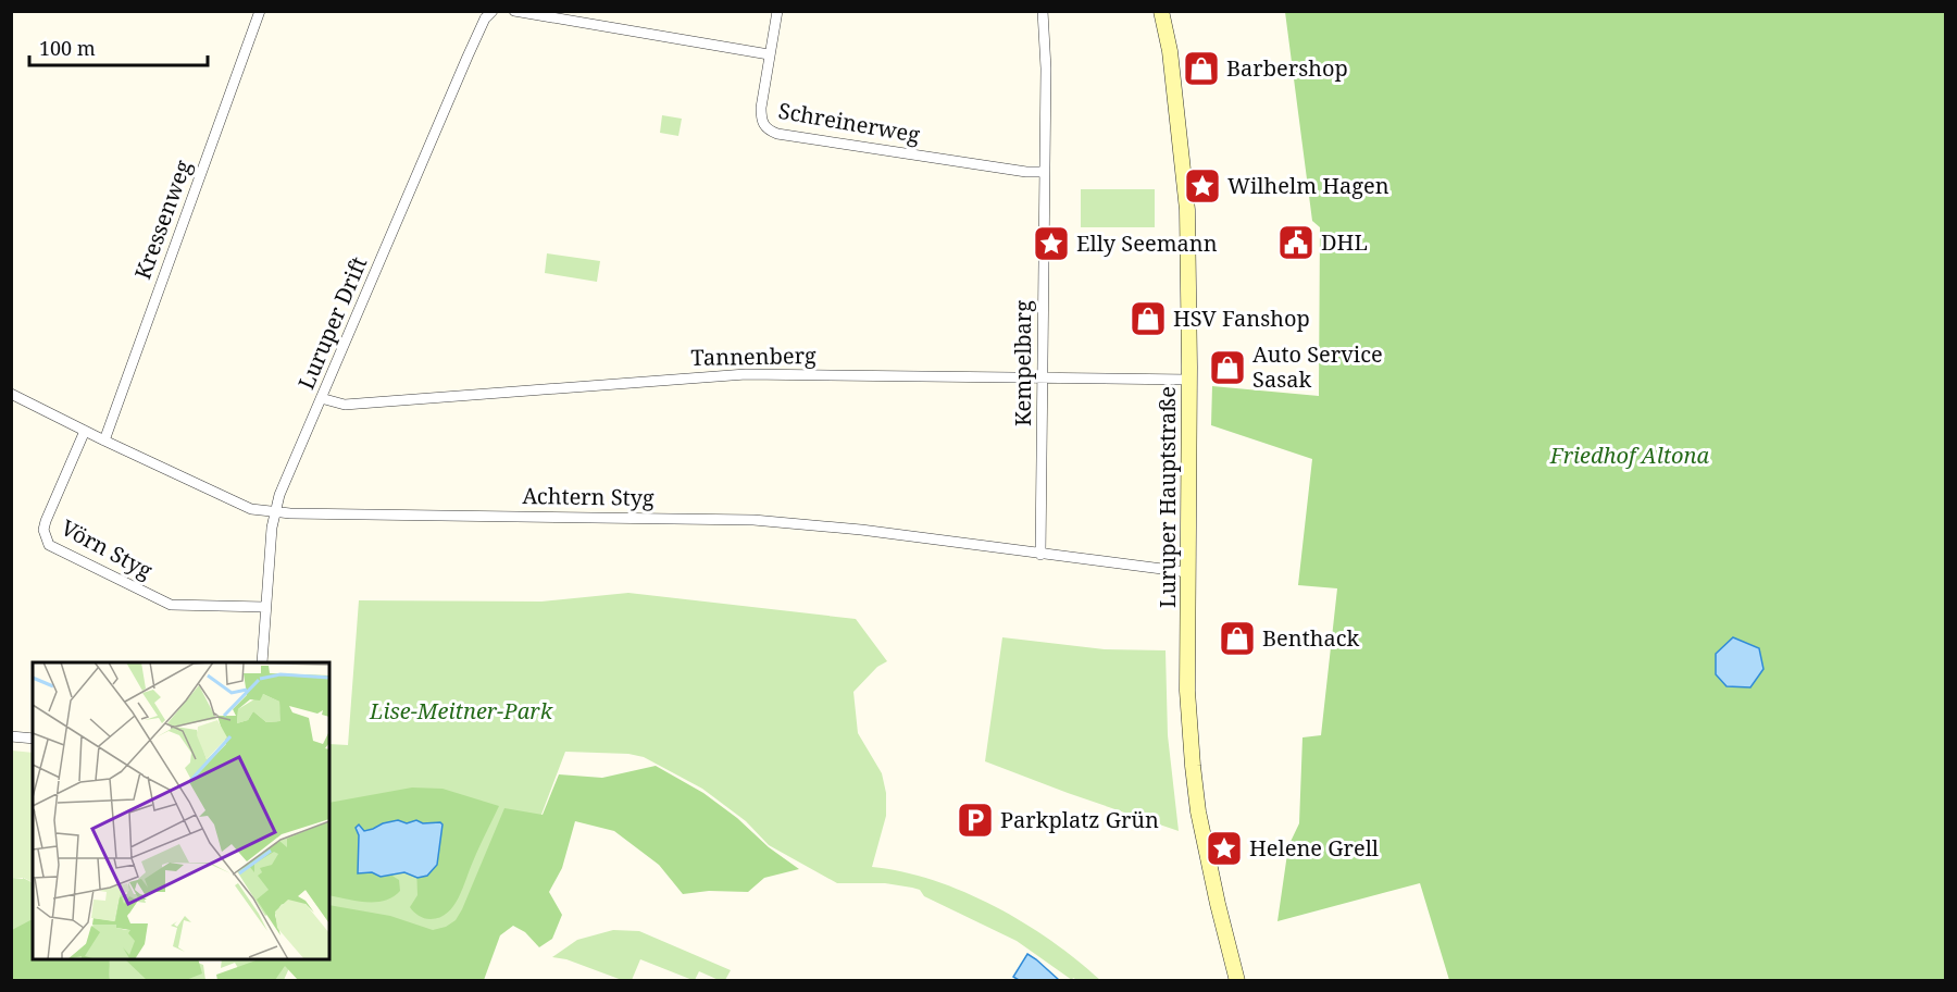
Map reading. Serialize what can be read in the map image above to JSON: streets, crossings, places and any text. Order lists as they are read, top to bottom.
{
  "streets": {
    "main road": ["Luruper Hauptstraße"],
    "street": [
      "Schreinerweg",
      "Kressenweg",
      "Luruper Drift",
      "Tannenberg",
      "Kempelbarg",
      "Achtern Styg",
      "Vörn Styg"
    ]
  },
  "crossings": [
    ["Schreinerweg", "Kempelbarg"],
    ["Kressenweg", "Achtern Styg"],
    ["Luruper Drift", "Tannenberg"],
    ["Luruper Drift", "Achtern Styg"],
    ["Luruper Drift", "Vörn Styg"],
    ["Tannenberg", "Kempelbarg"],
    ["Tannenberg", "Luruper Hauptstraße"],
    ["Kempelbarg", "Achtern Styg"],
    ["Achtern Styg", "Luruper Hauptstraße"],
    ["Achtern Styg", "Vörn Styg"]
  ],
  "parks": ["Friedhof Altona", "Lise-Meitner-Park"],
  "places": {
    "shop": [
      "Barbershop",
      "HSV Fanshop",
      "Auto Service Sasak",
      "Benthack"
    ],
    "place": ["Wilhelm Hagen", "Elly Seemann", "Helene Grell"],
    "public building": ["DHL"],
    "parking": ["Parkplatz Grün"]
  },
  "scale_bar": "100 m"
}
